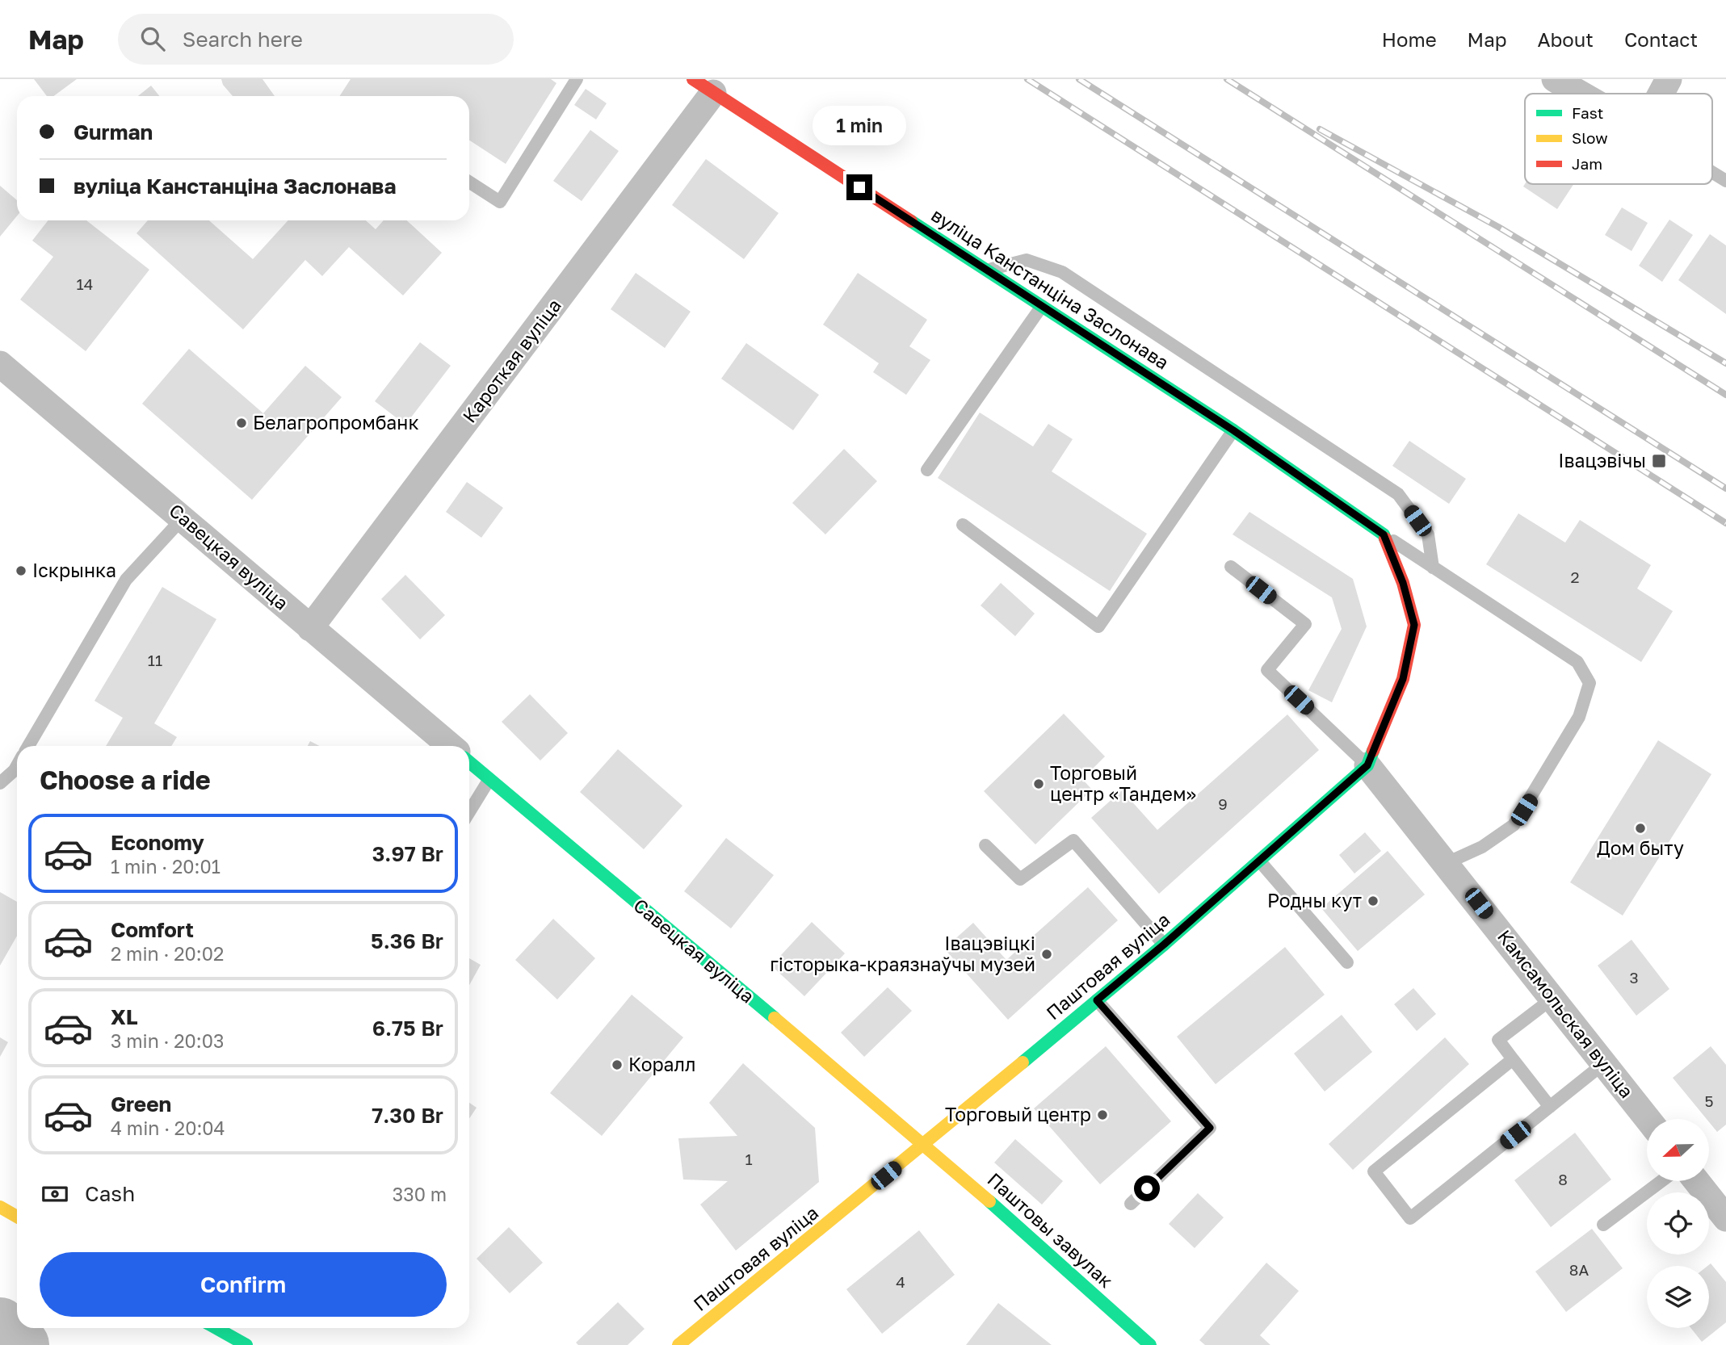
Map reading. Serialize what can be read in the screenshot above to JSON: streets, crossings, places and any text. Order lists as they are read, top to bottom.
{
  "streets": {
    "street": [
      "вуліца Канстанціна Заслонава",
      "Кароткая вуліца",
      "Савецкая вуліца",
      "Паштовая вуліца",
      "Камсамольская вуліца",
      "Паштовы завулак"
    ]
  },
  "crossings": [
    ["вуліца Канстанціна Заслонава", "Кароткая вуліца"],
    ["вуліца Канстанціна Заслонава", "Паштовая вуліца"],
    ["Кароткая вуліца", "Савецкая вуліца"],
    ["Савецкая вуліца", "Паштовая вуліца"],
    ["Савецкая вуліца", "Паштовы завулак"],
    ["Паштовая вуліца", "Камсамольская вуліца"],
    ["Паштовая вуліца", "Паштовы завулак"]
  ],
  "places": {
    "other": [
      "Белагропромбанк",
      "Іскрынка",
      "Торговый центр «Тандем»",
      "Дом быту",
      "Родны кут",
      "Івацэвіцкі гісторыка-краязнаўчы музей",
      "Коралл",
      "Торговый центр"
    ],
    "transit": ["Івацэвічы"]
  },
  "house_numbers": [
    "14",
    "2",
    "11",
    "9",
    "3",
    "5",
    "1",
    "8",
    "8А",
    "4"
  ],
  "legend": ["Fast", "Slow", "Jam"],
  "north": "left",
  "page": {
    "header": "Map",
    "search": "Search here",
    "nav": [
      "Home",
      "Map",
      "About",
      "Contact"
    ],
    "banner": ["Gurman", "вуліца Канстанціна Заслонава"],
    "bubble": "1 min",
    "heading": "Choose a ride",
    "list": [
      {
        "name": "Economy",
        "note": "1 min · 20:01",
        "value": "3.97 Br"
      },
      {
        "name": "Comfort",
        "note": "2 min · 20:02",
        "value": "5.36 Br"
      },
      {
        "name": "XL",
        "note": "3 min · 20:03",
        "value": "6.75 Br"
      },
      {
        "name": "Green",
        "note": "4 min · 20:04",
        "value": "7.30 Br"
      }
    ],
    "pay": ["Cash", "330 m"],
    "buttons": "Confirm"
  }
}
